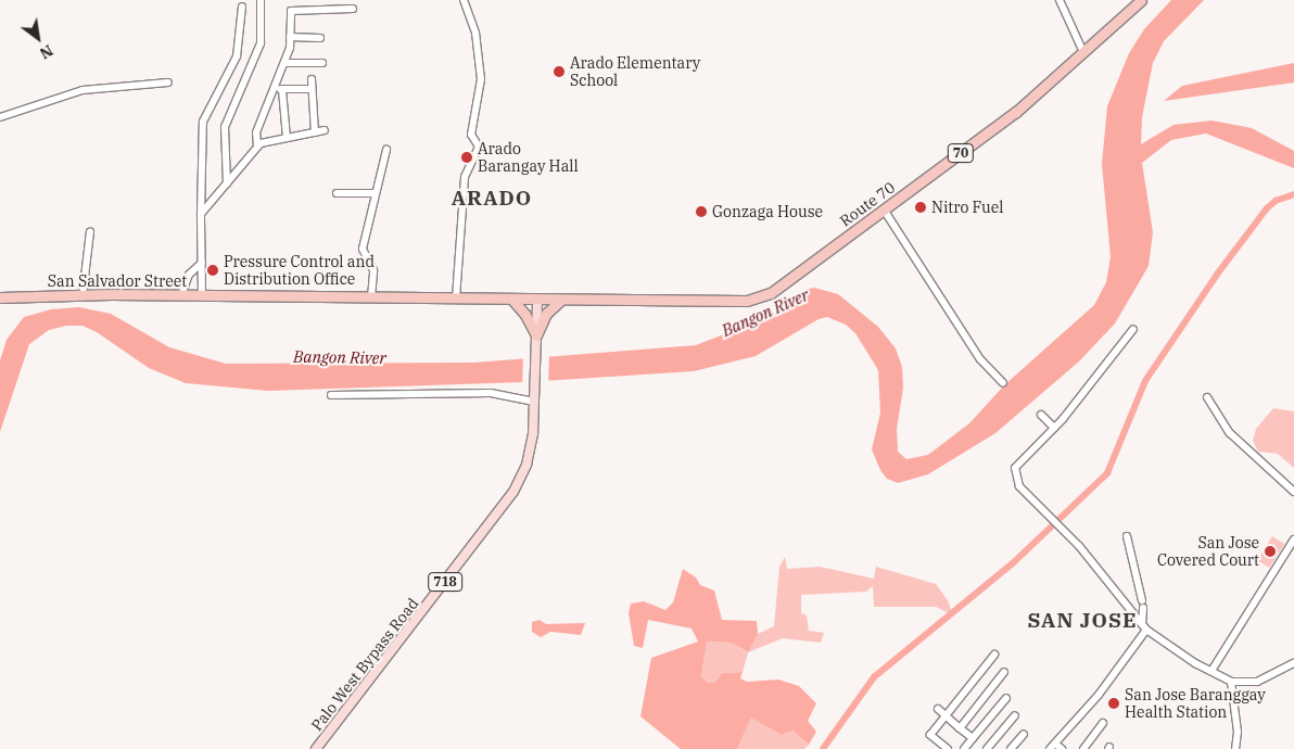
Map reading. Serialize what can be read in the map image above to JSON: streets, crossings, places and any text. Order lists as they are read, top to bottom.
{
  "streets": {
    "highway": ["70", "Route 70", "San Salvador Street"],
    "main road": ["718", "Palo West Bypass Road"]
  },
  "crossings": [
    ["Route 70", "San Salvador Street"],
    ["San Salvador Street", "Palo West Bypass Road"]
  ],
  "districts": ["ARADO", "SAN JOSE"],
  "water": ["Bangon River"],
  "places": [
    "Arado Elementary School",
    "Arado Barangay Hall",
    "Nitro Fuel",
    "Gonzaga House",
    "Pressure Control and Distribution Office",
    "San Jose Covered Court",
    "San Jose Baranggay Health Station"
  ],
  "north": "bottom right"
}
